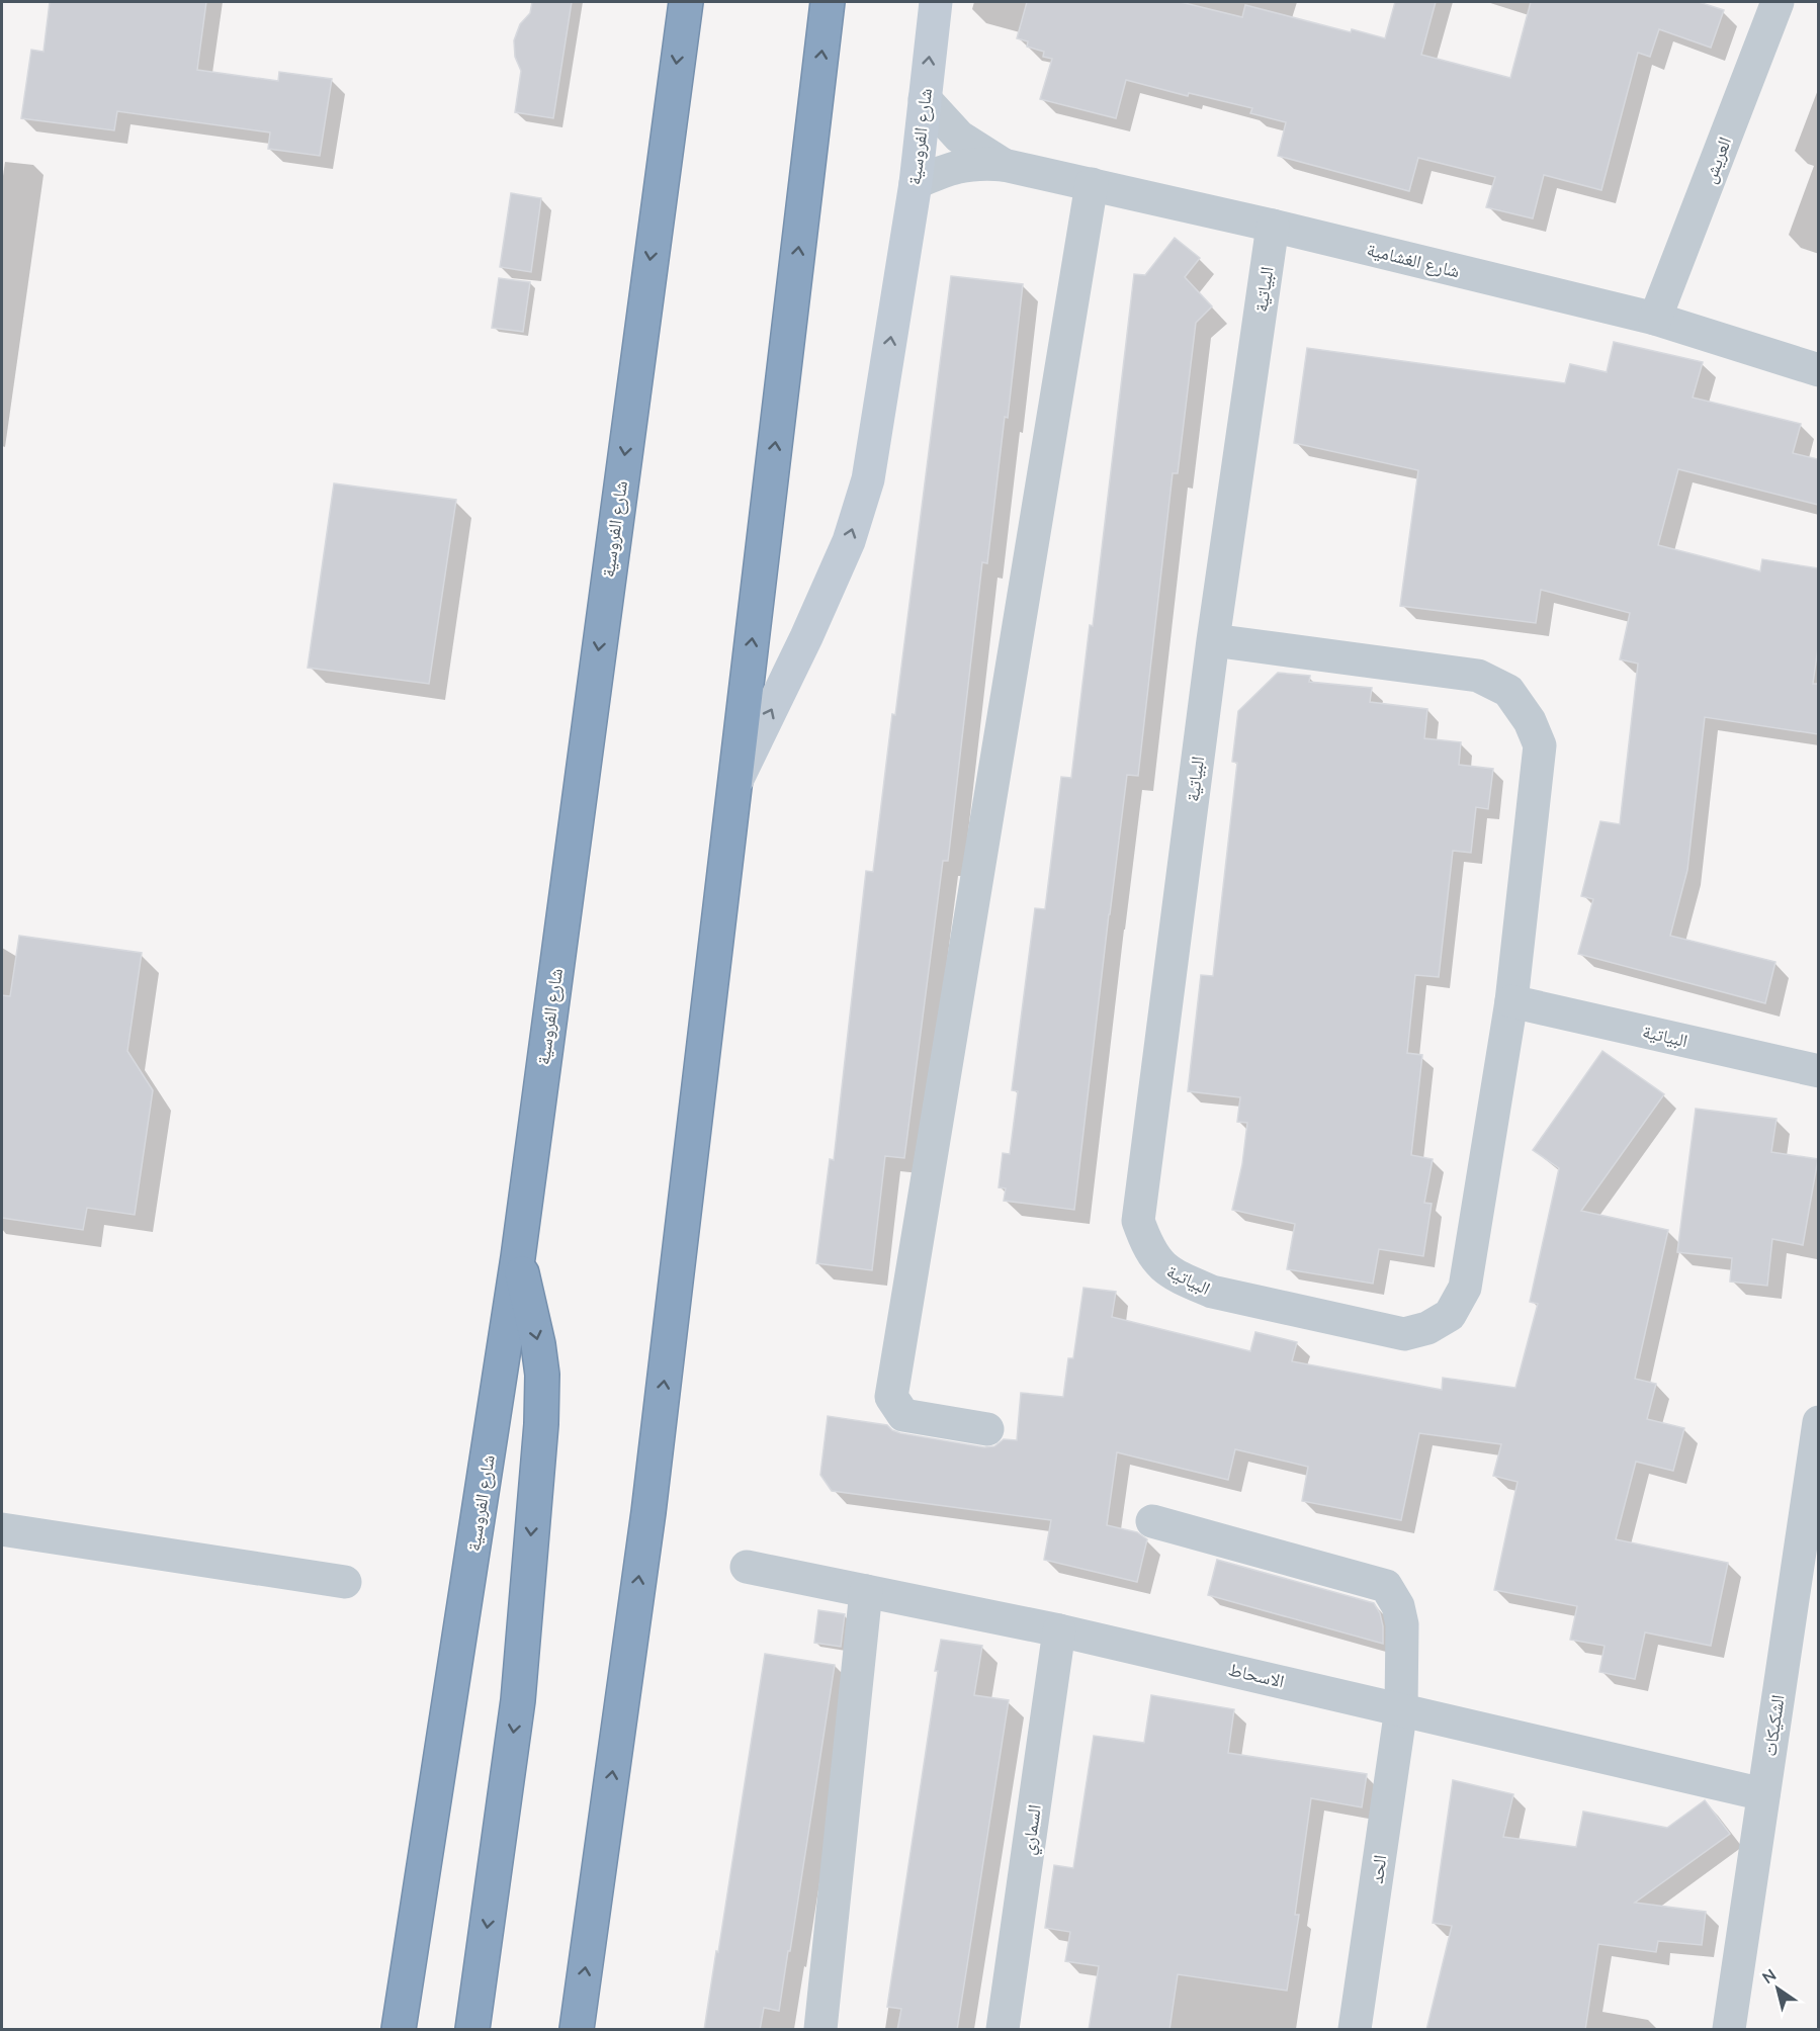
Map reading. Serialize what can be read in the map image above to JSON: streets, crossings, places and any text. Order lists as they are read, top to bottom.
{
  "streets": {
    "highway": ["شارع الفروسية"],
    "street": [
      "العريش",
      "شارع الغشامية",
      "البياتية",
      "الاسحاط",
      "الشكيكات",
      "السماري",
      "الحد"
    ]
  },
  "crossings": [
    ["شارع الفروسية", "شارع الغشامية"],
    ["العريش", "شارع الغشامية"],
    ["شارع الغشامية", "البياتية"],
    ["الاسحاط", "الشكيكات"],
    ["الاسحاط", "السماري"],
    ["الاسحاط", "الحد"]
  ],
  "north": "top left"
}
